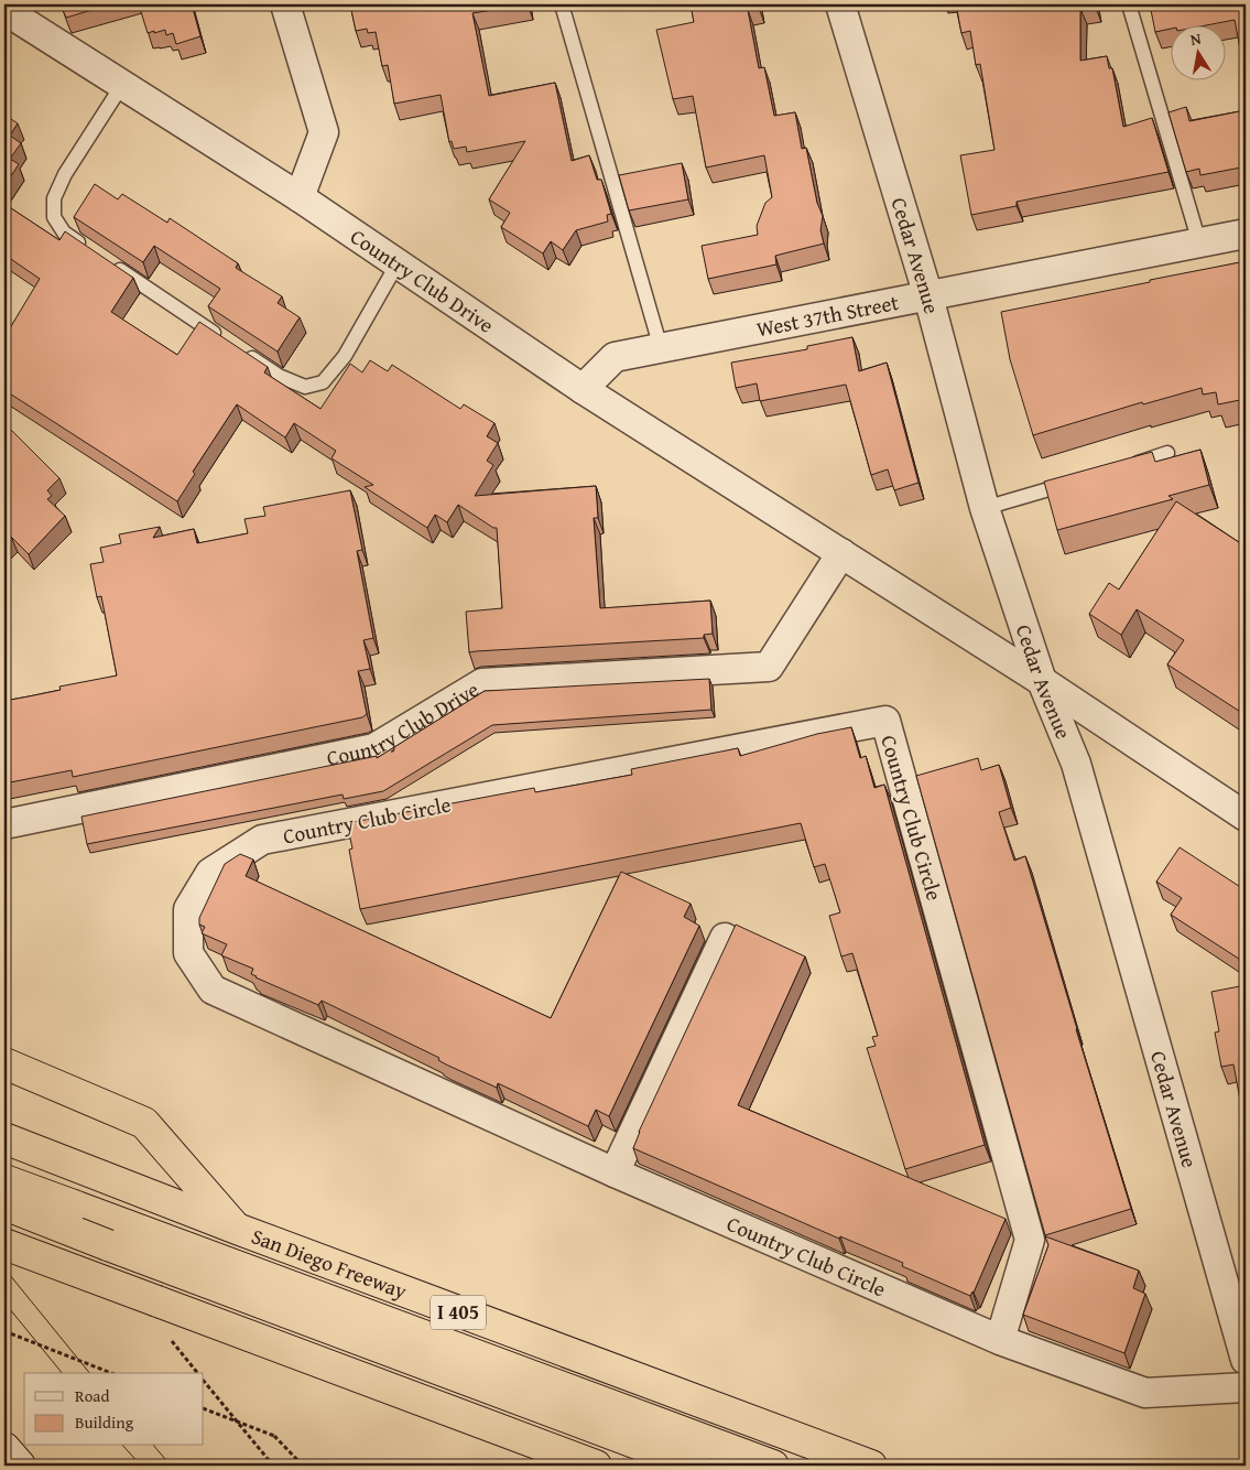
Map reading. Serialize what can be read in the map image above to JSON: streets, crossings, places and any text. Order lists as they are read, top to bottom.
{
  "streets": {
    "highway": ["San Diego Freeway", "I 405"],
    "street": [
      "Cedar Avenue",
      "Country Club Drive",
      "West 37th Street",
      "Country Club Circle"
    ]
  },
  "crossings": [
    ["Cedar Avenue", "Country Club Drive"],
    ["Cedar Avenue", "West 37th Street"],
    ["Country Club Drive", "West 37th Street"]
  ],
  "legend": ["Road", "Building"],
  "north": "top"
}
